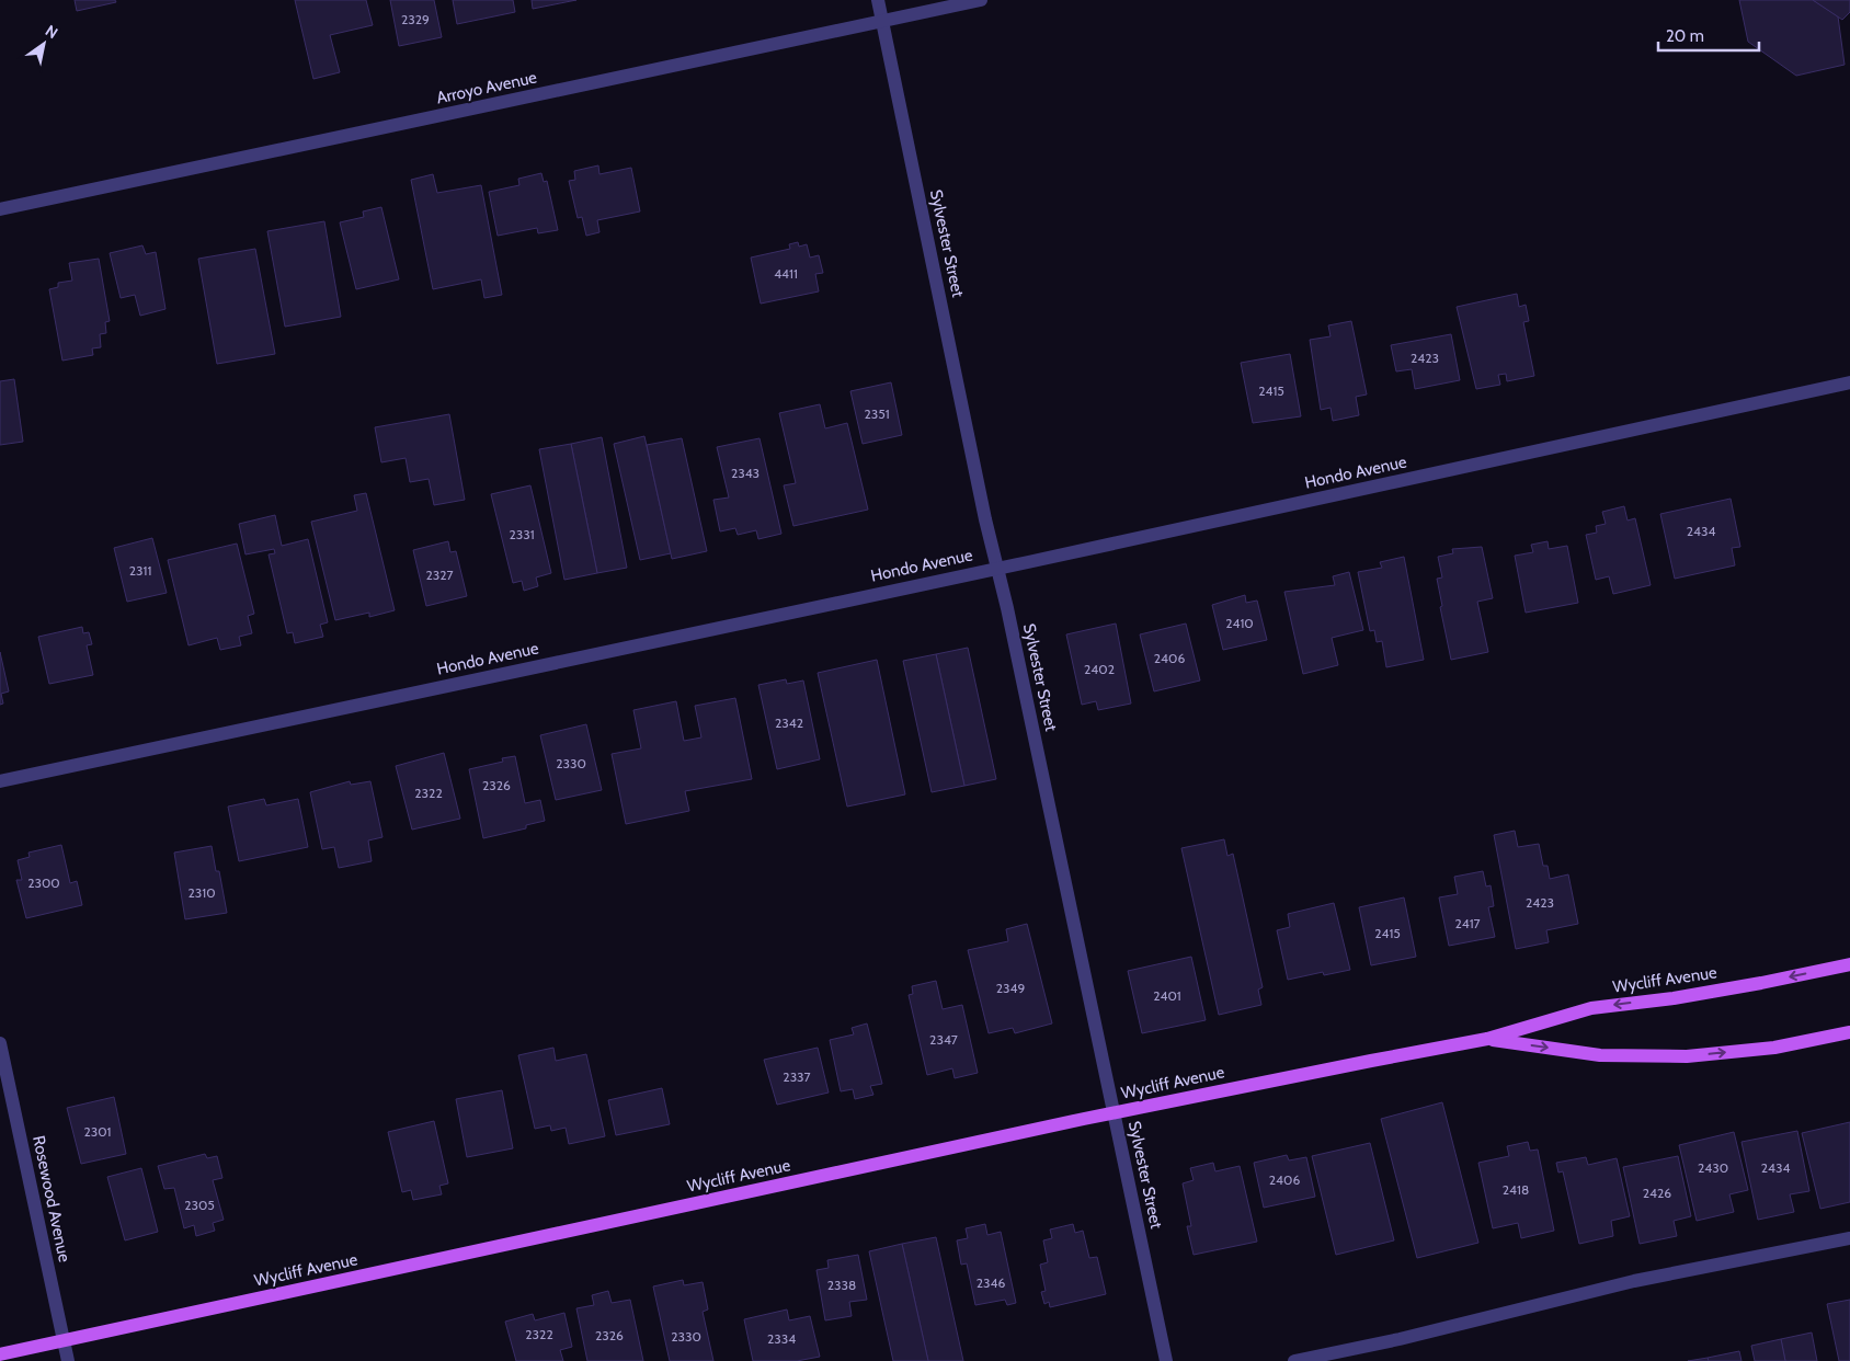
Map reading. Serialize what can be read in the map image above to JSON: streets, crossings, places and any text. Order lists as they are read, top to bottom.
{
  "streets": {
    "main road": ["Wycliff Avenue"],
    "street": [
      "Arroyo Avenue",
      "Sylvester Street",
      "Hondo Avenue",
      "Rosewood Avenue"
    ]
  },
  "crossings": [
    ["Arroyo Avenue", "Sylvester Street"],
    ["Sylvester Street", "Hondo Avenue"],
    ["Sylvester Street", "Wycliff Avenue"],
    ["Wycliff Avenue", "Rosewood Avenue"]
  ],
  "house_numbers": [
    "2329",
    "4411",
    "2423",
    "2415",
    "2351",
    "2343",
    "2434",
    "2331",
    "2311",
    "2327",
    "2410",
    "2406",
    "2402",
    "2342",
    "2330",
    "2326",
    "2322",
    "2300",
    "2310",
    "2423",
    "2417",
    "2415",
    "2349",
    "2401",
    "2347",
    "2337",
    "2301",
    "2430",
    "2434",
    "2406",
    "2418",
    "2426",
    "2305",
    "2346",
    "2338",
    "2322",
    "2326",
    "2330",
    "2334"
  ],
  "scale_bar": "20 m",
  "north": "top right"
}
